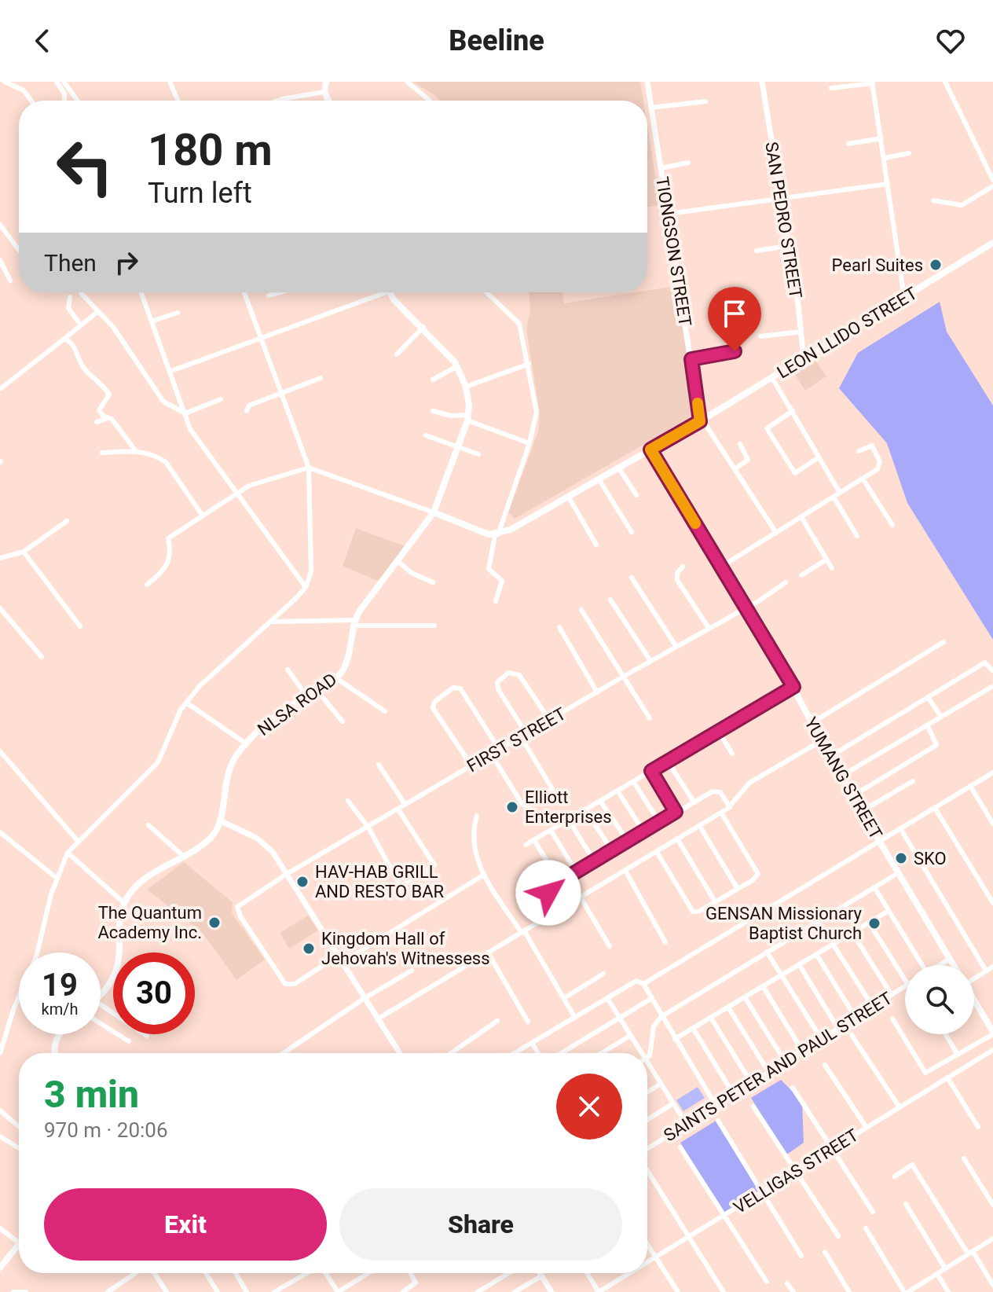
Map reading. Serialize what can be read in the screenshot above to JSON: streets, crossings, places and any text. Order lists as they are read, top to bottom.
{
  "streets": {
    "main road": ["LEON LLIDO STREET", "NLSA ROAD", "YUMANG STREET"],
    "street": [
      "SAN PEDRO STREET",
      "TIONGSON STREET",
      "FIRST STREET",
      "SAINTS PETER AND PAUL STREET",
      "VELLIGAS STREET"
    ]
  },
  "crossings": [
    ["SAN PEDRO STREET", "LEON LLIDO STREET"],
    ["TIONGSON STREET", "LEON LLIDO STREET"],
    ["LEON LLIDO STREET", "YUMANG STREET"],
    ["FIRST STREET", "YUMANG STREET"]
  ],
  "places": [
    "Pearl Suites",
    "Elliott Enterprises",
    "SKO",
    "HAV-HAB GRILL AND RESTO BAR",
    "The Quantum Academy Inc.",
    "GENSAN Missionary Baptist Church",
    "Kingdom Hall of Jehovah's Witnessess"
  ],
  "page": {
    "header": "Beeline",
    "turn": ["180 m", "Turn left"],
    "then": "Then",
    "speed": "19 km/h",
    "limit": "30",
    "heading": ["3 min", "970 m · 20:06"],
    "buttons": ["Exit", "Share"]
  }
}
